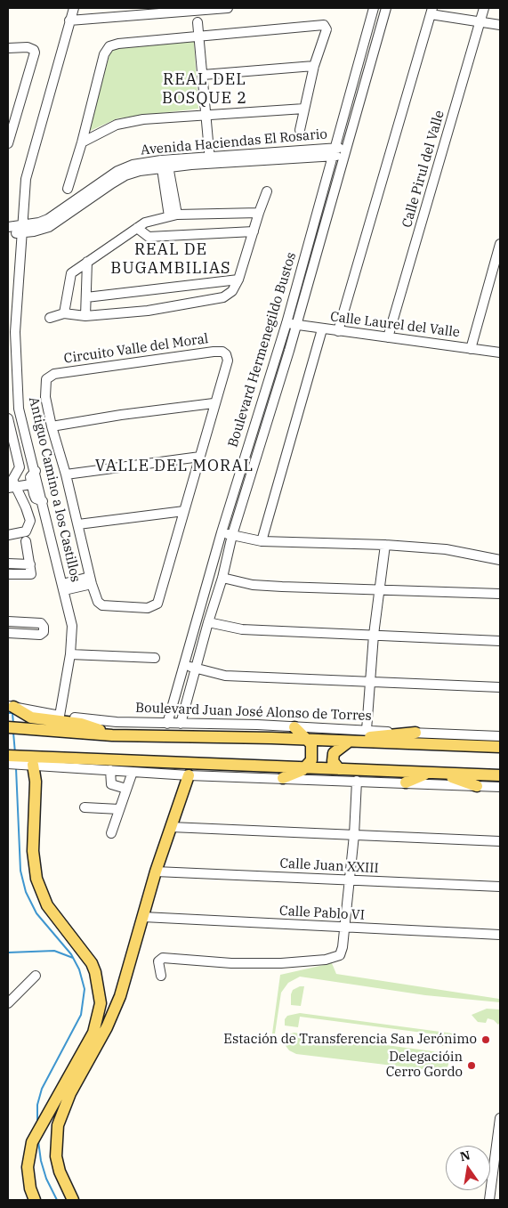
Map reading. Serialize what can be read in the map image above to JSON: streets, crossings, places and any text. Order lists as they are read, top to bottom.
{
  "streets": {
    "main road": ["Boulevard Juan José Alonso de Torres"],
    "street": [
      "Avenida Haciendas El Rosario",
      "Calle Pirul del Valle",
      "Calle Laurel del Valle",
      "Circuito Valle del Moral",
      "Boulevard Hermenegildo Bustos",
      "Antiguo Camino a los Castillos",
      "Calle Juan XXIII",
      "Calle Pablo VI"
    ]
  },
  "crossings": [
    ["Avenida Haciendas El Rosario", "Boulevard Hermenegildo Bustos"],
    ["Avenida Haciendas El Rosario", "Antiguo Camino a los Castillos"],
    ["Calle Pirul del Valle", "Calle Laurel del Valle"],
    ["Calle Laurel del Valle", "Boulevard Hermenegildo Bustos"],
    ["Boulevard Hermenegildo Bustos", "Boulevard Juan José Alonso de Torres"],
    ["Antiguo Camino a los Castillos", "Boulevard Juan José Alonso de Torres"]
  ],
  "districts": ["REAL DEL BOSQUE 2", "REAL DE BUGAMBILIAS", "VALLE DEL MORAL"],
  "places": ["Estación de Transferencia San Jerónimo", "Delegacióin Cerro Gordo"],
  "north": "top"
}
